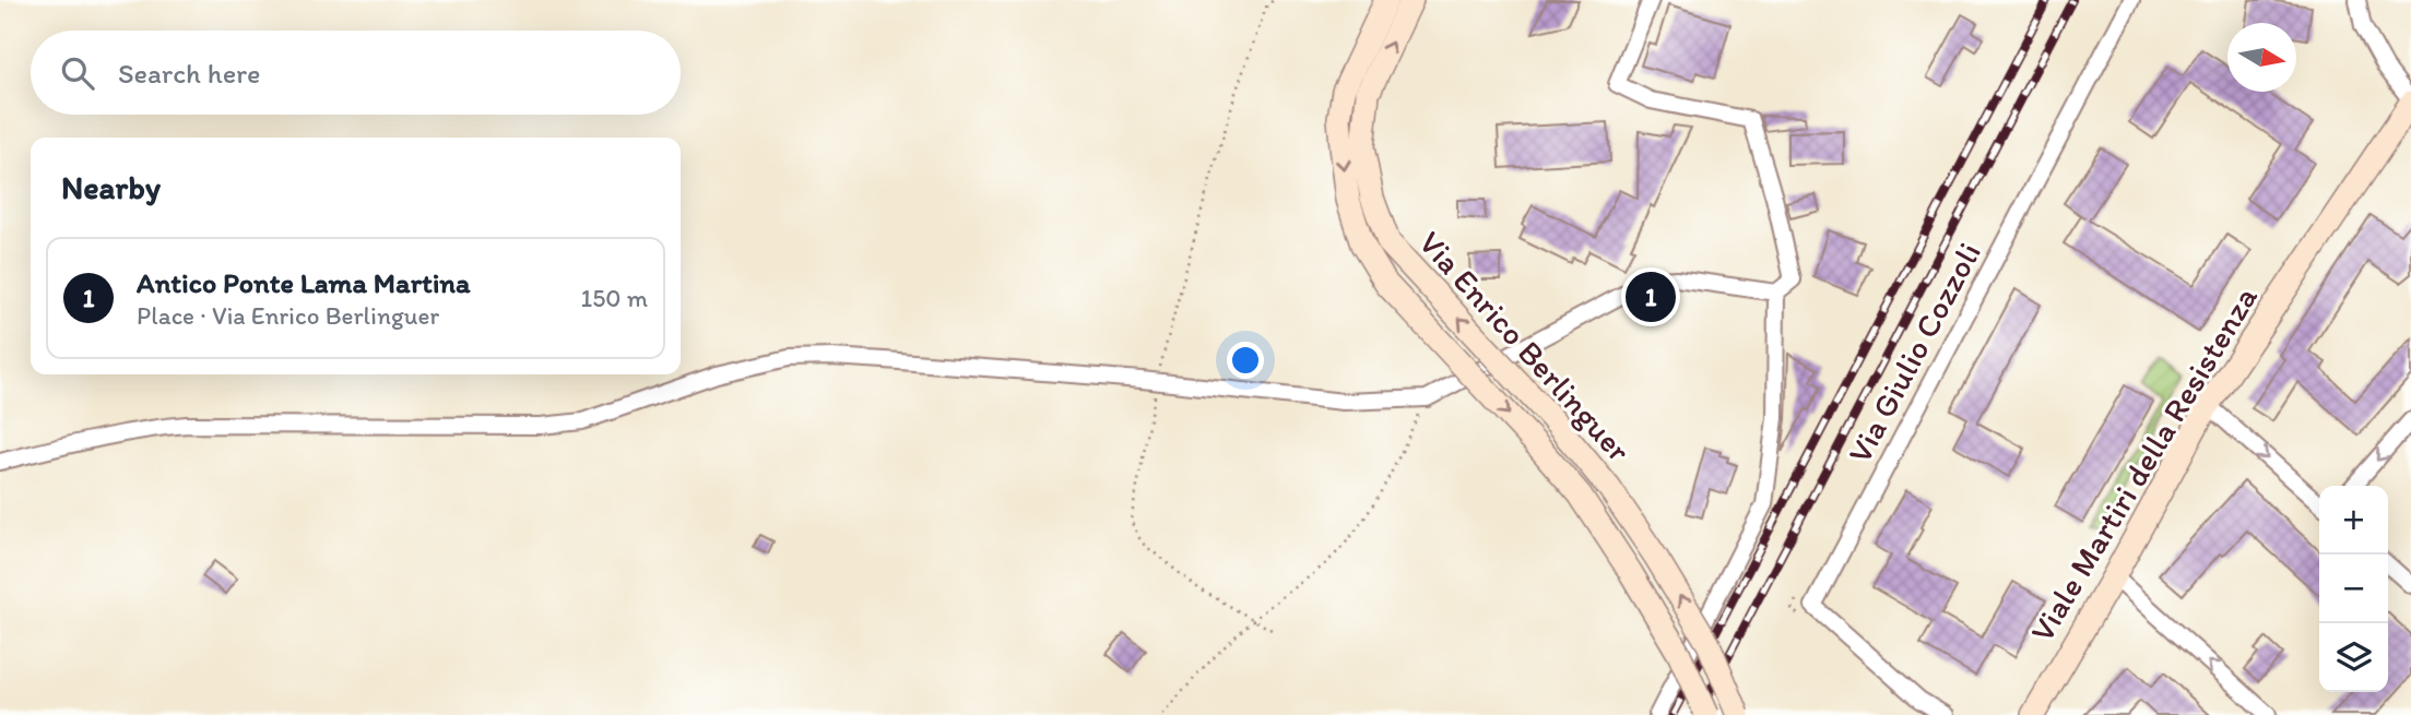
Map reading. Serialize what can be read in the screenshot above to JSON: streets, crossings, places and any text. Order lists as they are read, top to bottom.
{
  "streets": {
    "main road": ["Via Enrico Berlinguer", "Viale Martiri della Resistenza"],
    "street": ["Via Giulio Cozzoli"]
  },
  "north": "right",
  "page": {
    "search": "Search here",
    "heading": "Nearby",
    "list": [
      {
        "mark": "1",
        "name": "Antico Ponte Lama Martina",
        "note": "Place · Via Enrico Berlinguer",
        "value": "150 m"
      }
    ],
    "pins": "1",
    "map_buttons": ["+", "−"]
  }
}
